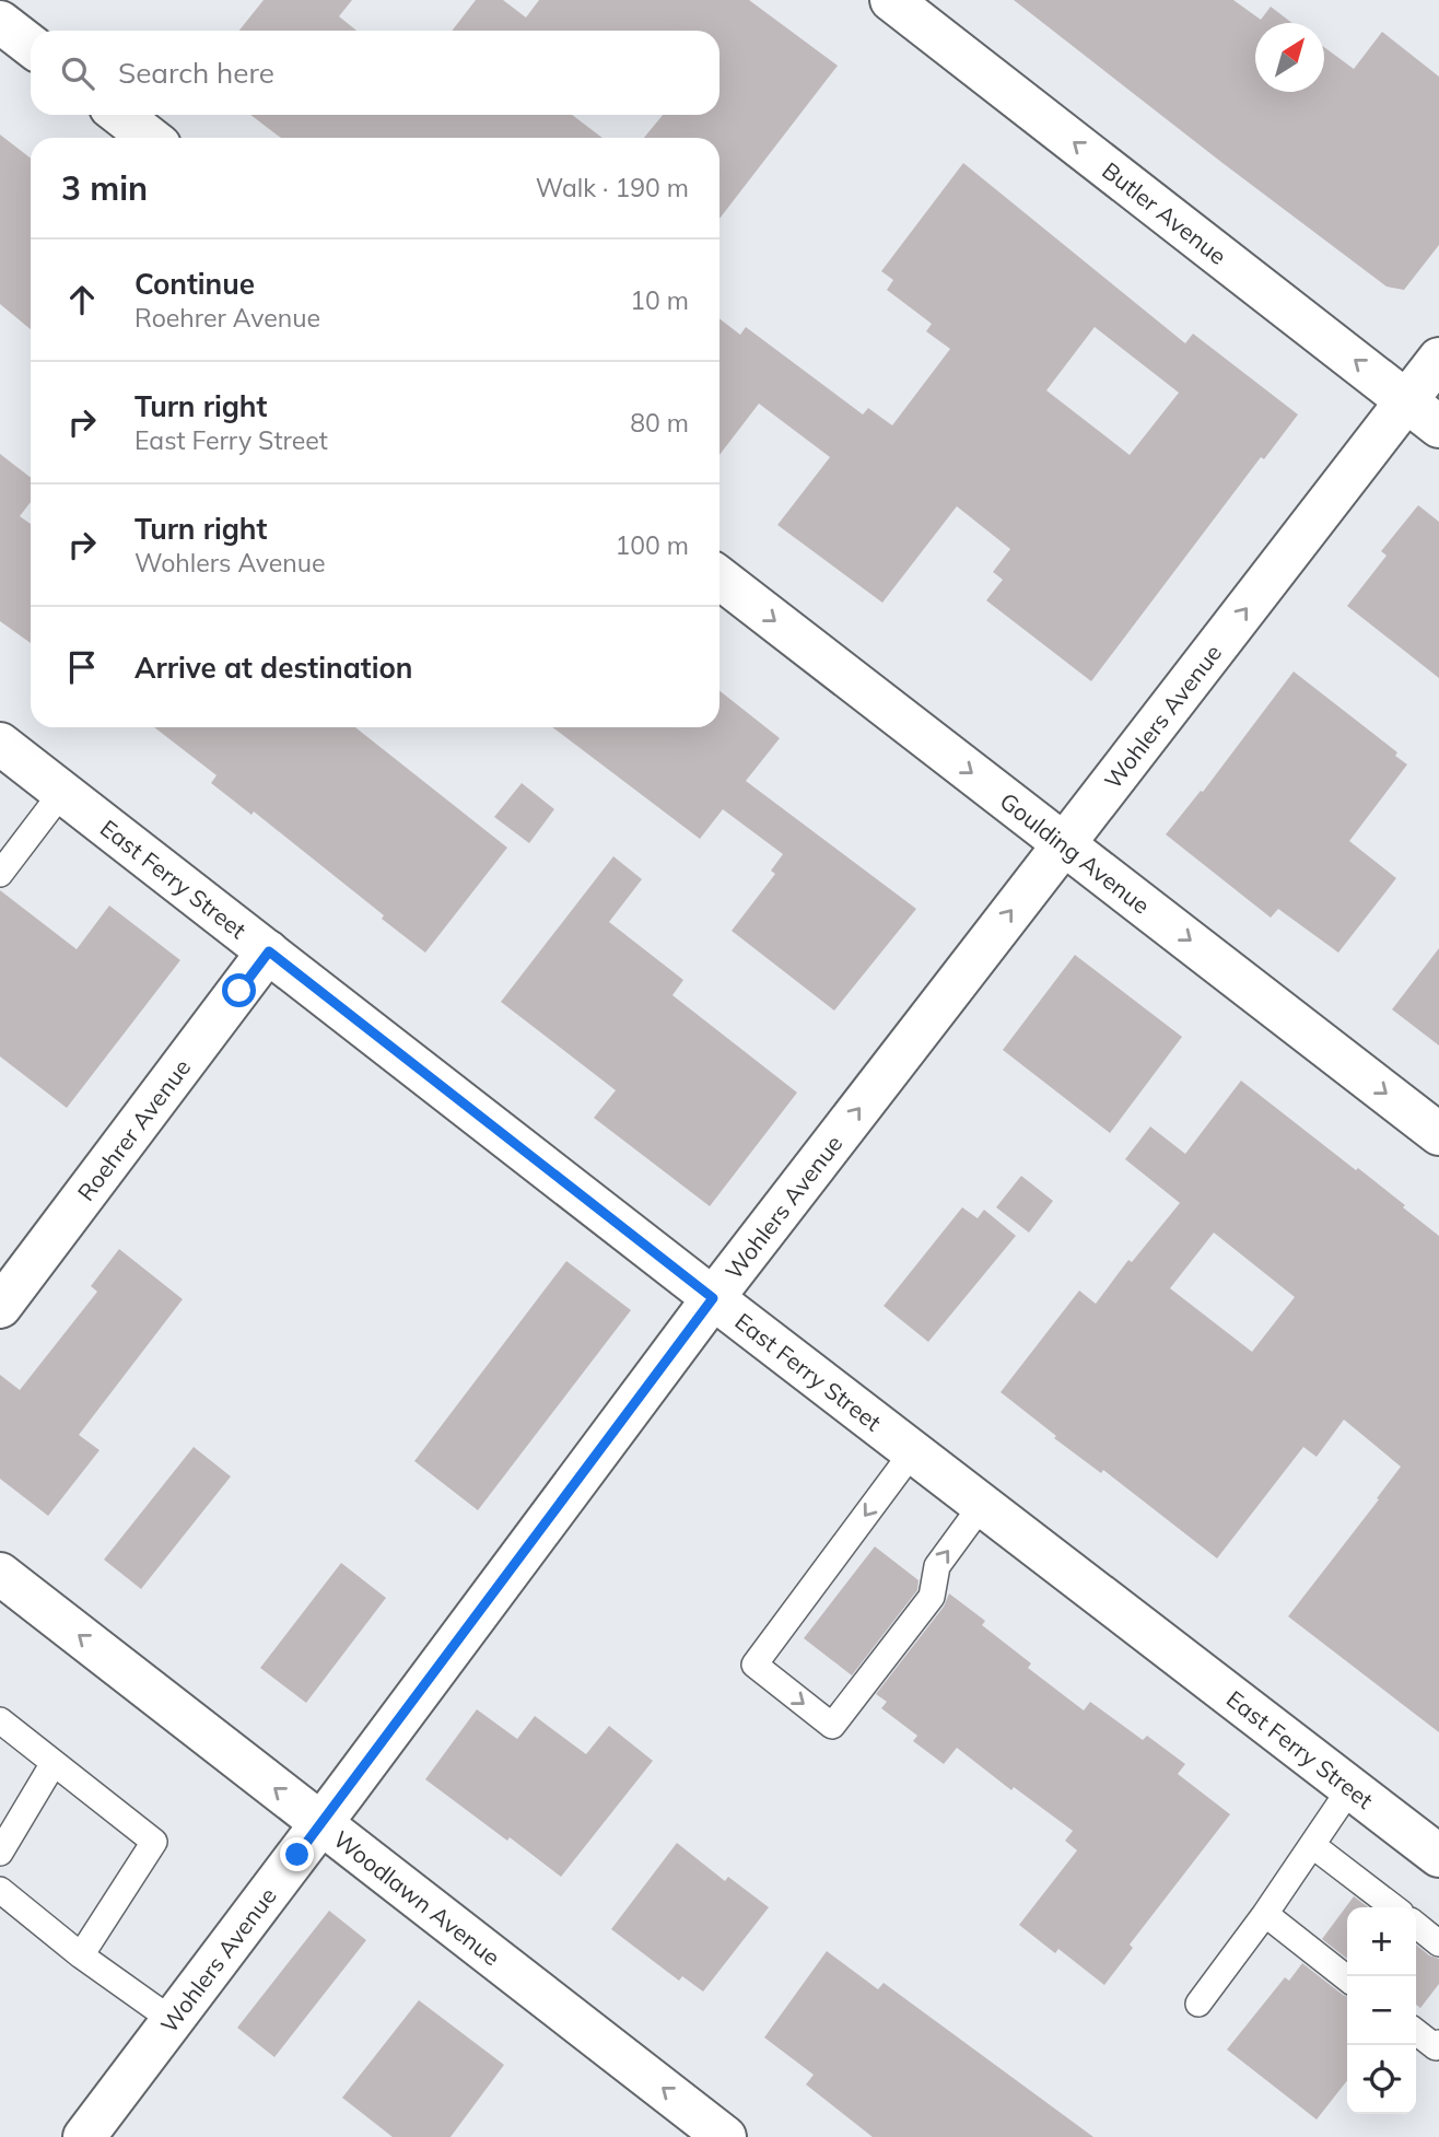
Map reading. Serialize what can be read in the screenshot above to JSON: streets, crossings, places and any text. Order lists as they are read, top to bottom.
{
  "streets": {
    "street": [
      "Butler Avenue",
      "Wohlers Avenue",
      "Goulding Avenue",
      "East Ferry Street",
      "Roehrer Avenue",
      "Woodlawn Avenue"
    ]
  },
  "crossings": [
    ["Butler Avenue", "Wohlers Avenue"],
    ["Wohlers Avenue", "Goulding Avenue"],
    ["Wohlers Avenue", "East Ferry Street"],
    ["Wohlers Avenue", "Woodlawn Avenue"],
    ["East Ferry Street", "Roehrer Avenue"]
  ],
  "one_way": [
    "Butler Avenue",
    "Wohlers Avenue",
    "Goulding Avenue",
    "Woodlawn Avenue"
  ],
  "north": "top right",
  "page": {
    "search": "Search here",
    "heading": ["3 min", "Walk · 190 m"],
    "list": [
      ["Continue", "Roehrer Avenue", "10 m"],
      ["Turn right", "East Ferry Street", "80 m"],
      ["Turn right", "Wohlers Avenue", "100 m"],
      "Arrive at destination"
    ],
    "map_buttons": ["+", "−"]
  }
}
